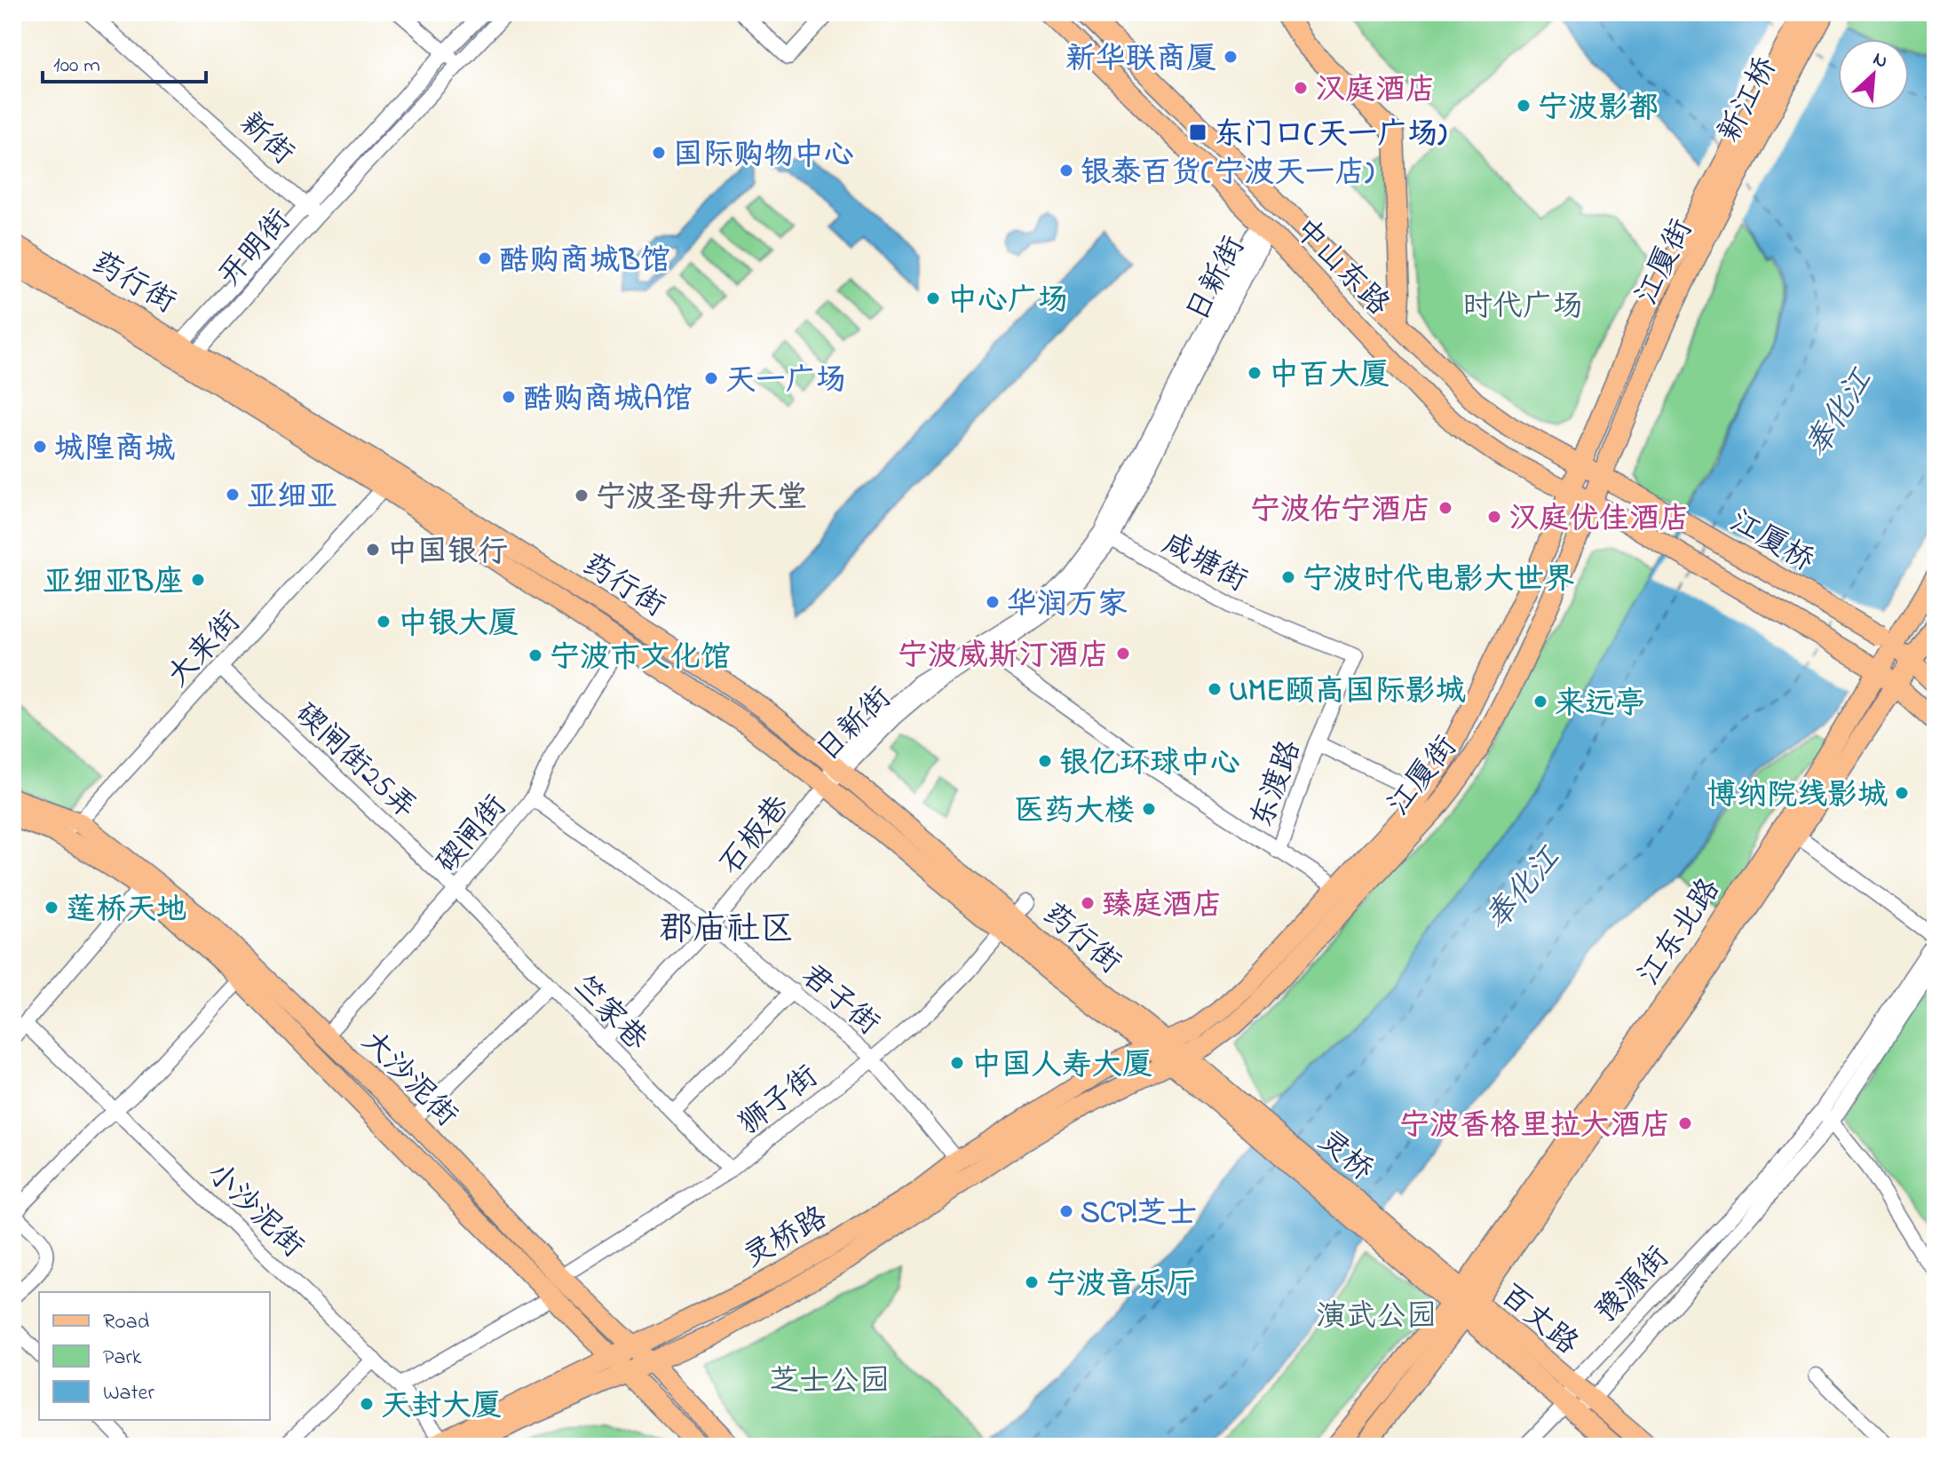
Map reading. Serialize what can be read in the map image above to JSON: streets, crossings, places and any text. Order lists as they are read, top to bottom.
{
  "streets": {
    "main road": [
      "新江桥",
      "江厦街",
      "中山东路",
      "药行街",
      "江厦桥",
      "江东北路",
      "大沙泥街",
      "灵桥",
      "灵桥路",
      "百丈路"
    ],
    "street": [
      "新街",
      "开明街",
      "日新街",
      "咸塘街",
      "大来街",
      "碶闸街25弄",
      "东渡路",
      "碶闸街",
      "石板巷",
      "君子街",
      "竺家巷",
      "狮子街",
      "小沙泥街",
      "豫源街"
    ]
  },
  "crossings": [
    ["新江桥", "江厦街"],
    ["新街", "开明街"],
    ["开明街", "药行街"],
    ["江厦街", "中山东路"],
    ["江厦街", "药行街"],
    ["江厦街", "灵桥路"],
    ["中山东路", "日新街"],
    ["中山东路", "江厦桥"],
    ["日新街", "药行街"],
    ["日新街", "咸塘街"],
    ["日新街", "石板巷"],
    ["药行街", "大来街"],
    ["药行街", "碶闸街"],
    ["药行街", "石板巷"],
    ["药行街", "狮子街"],
    ["药行街", "灵桥"],
    ["药行街", "灵桥路"],
    ["江厦桥", "江东北路"],
    ["咸塘街", "东渡路"],
    ["大来街", "碶闸街25弄"],
    ["大来街", "大沙泥街"],
    ["碶闸街25弄", "碶闸街"],
    ["碶闸街25弄", "竺家巷"],
    ["碶闸街", "君子街"],
    ["碶闸街", "竺家巷"],
    ["碶闸街", "大沙泥街"],
    ["石板巷", "君子街"],
    ["石板巷", "竺家巷"],
    ["江东北路", "百丈路"],
    ["君子街", "狮子街"],
    ["君子街", "灵桥路"],
    ["竺家巷", "狮子街"],
    ["大沙泥街", "狮子街"],
    ["大沙泥街", "灵桥路"],
    ["灵桥", "百丈路"],
    ["小沙泥街", "灵桥路"],
    ["豫源街", "百丈路"]
  ],
  "districts": ["郡庙社区"],
  "water": ["奉化江"],
  "parks": ["时代广场", "演武公园", "芝士公园"],
  "places": {
    "other": [
      "新华联商厦",
      "汉庭酒店",
      "宁波影都",
      "国际购物中心",
      "银泰百货(宁波天一店)",
      "酷购商城B馆",
      "中心广场",
      "中百大厦",
      "天一广场",
      "酷购商城A馆",
      "城隍商城",
      "亚细亚",
      "宁波圣母升天堂",
      "宁波佑宁酒店",
      "汉庭优佳酒店",
      "中国银行",
      "宁波时代电影大世界",
      "亚细亚B座",
      "华润万家",
      "中银大厦",
      "宁波威斯汀酒店",
      "宁波市文化馆",
      "UME颐高国际影城",
      "来远亭",
      "银亿环球中心",
      "博纳院线影城",
      "医药大楼",
      "臻庭酒店",
      "莲桥天地",
      "中国人寿大厦",
      "宁波香格里拉大酒店",
      "SCP!芝士",
      "宁波音乐厅",
      "天封大厦"
    ],
    "transit": ["东门口(天一广场)"]
  },
  "legend": ["Road", "Park", "Water"],
  "scale_bar": "100 m",
  "north": "top right"
}
